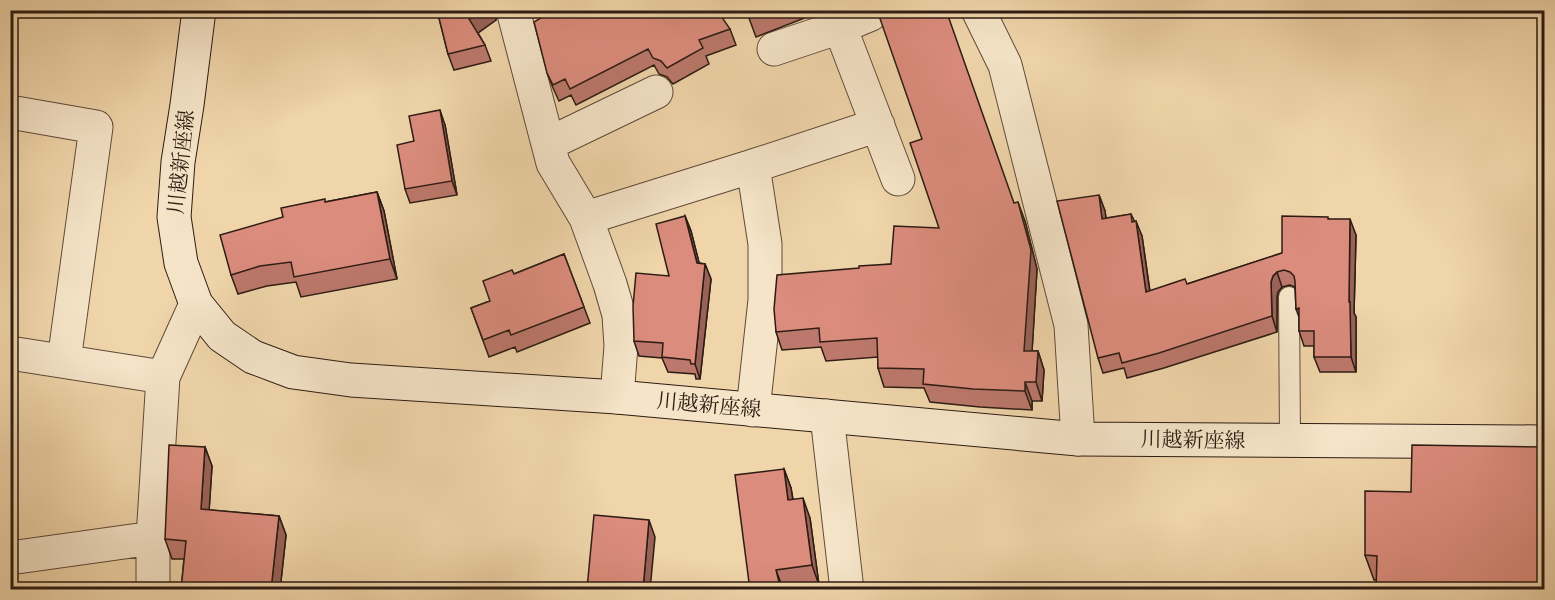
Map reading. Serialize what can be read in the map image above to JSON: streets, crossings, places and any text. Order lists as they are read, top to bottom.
{
  "streets": {
    "street": ["川越新座線"]
  }
}
